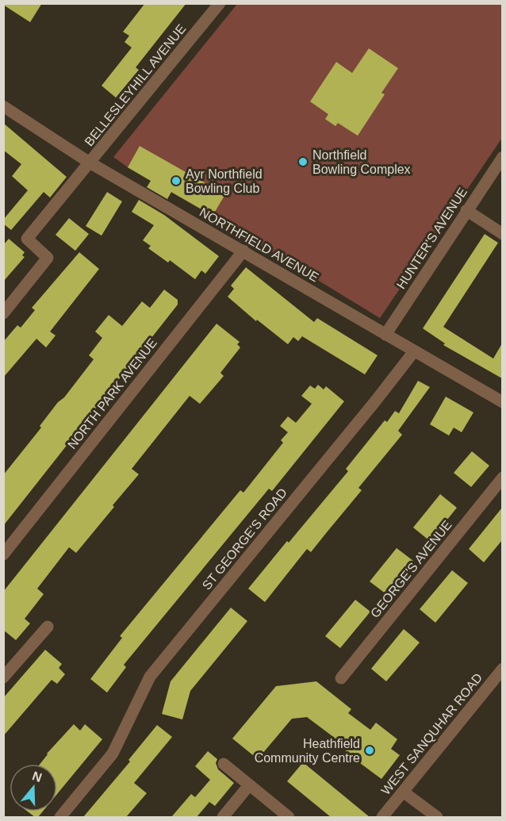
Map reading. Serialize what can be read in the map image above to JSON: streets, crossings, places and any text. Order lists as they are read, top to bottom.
{
  "streets": {
    "street": [
      "BELLESLEYHILL AVENUE",
      "HUNTER'S AVENUE",
      "NORTHFIELD AVENUE",
      "NORTH PARK AVENUE",
      "ST GEORGE'S ROAD",
      "GEORGE'S AVENUE",
      "WEST SANQUHAR ROAD"
    ]
  },
  "crossings": [
    ["BELLESLEYHILL AVENUE", "NORTHFIELD AVENUE"],
    ["HUNTER'S AVENUE", "NORTHFIELD AVENUE"],
    ["NORTHFIELD AVENUE", "NORTH PARK AVENUE"],
    ["NORTHFIELD AVENUE", "ST GEORGE'S ROAD"]
  ],
  "places": ["Northfield Bowling Complex", "Ayr Northfield Bowling Club", "Heathfield Community Centre"],
  "north": "top"
}
